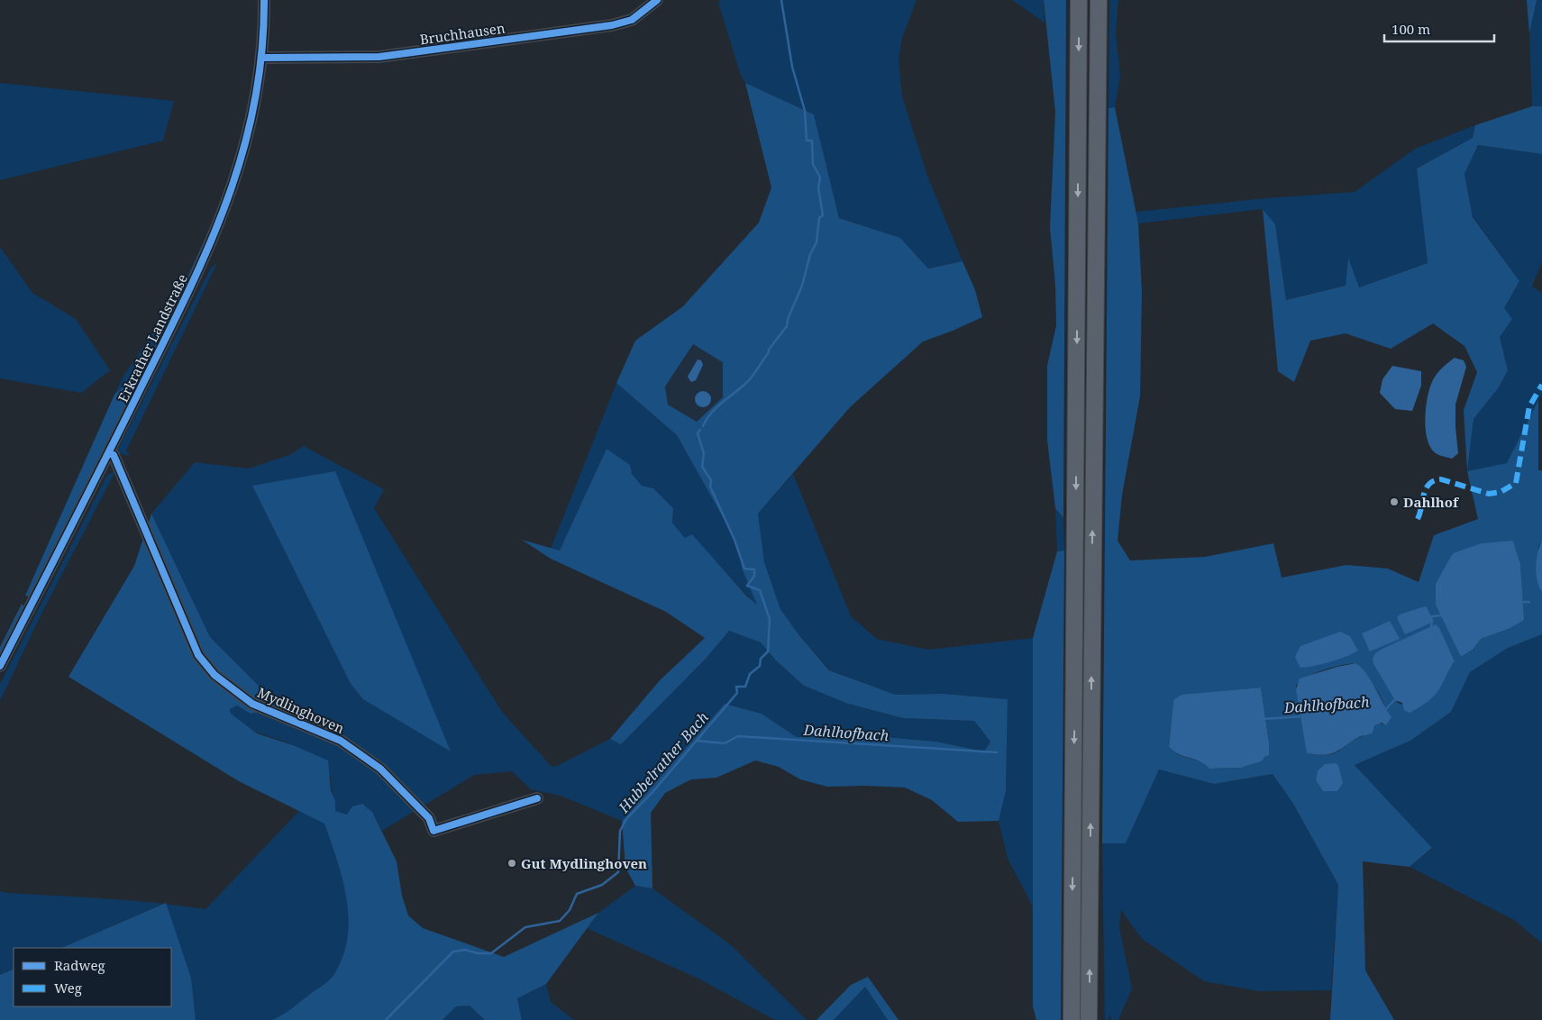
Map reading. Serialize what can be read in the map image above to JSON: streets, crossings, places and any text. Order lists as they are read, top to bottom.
{
  "streets": {
    "street": ["Bruchhausen", "Erkrather Landstraße", "Mydlinghoven"]
  },
  "crossings": [
    ["Bruchhausen", "Erkrather Landstraße"],
    ["Erkrather Landstraße", "Mydlinghoven"]
  ],
  "water": ["Dahlhofbach", "Hubbelrather Bach"],
  "places": ["Dahlhof", "Gut Mydlinghoven"],
  "legend": ["Radweg", "Weg"],
  "scale_bar": "100 m"
}
